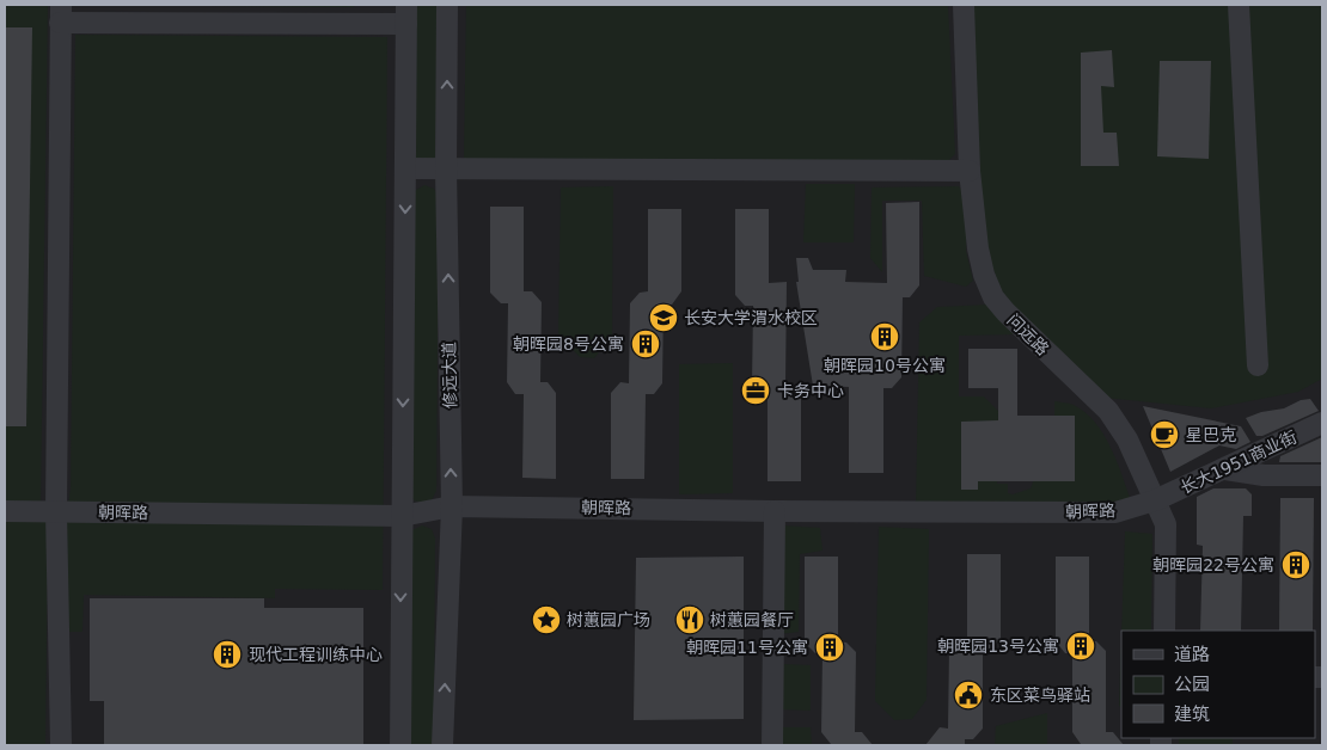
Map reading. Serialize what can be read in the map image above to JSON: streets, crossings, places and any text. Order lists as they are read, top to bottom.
{
  "streets": {
    "street": [
      "问远路",
      "修远大道",
      "长大1951商业街",
      "朝晖路"
    ]
  },
  "crossings": [
    ["问远路", "长大1951商业街"],
    ["问远路", "朝晖路"],
    ["修远大道", "朝晖路"],
    ["长大1951商业街", "朝晖路"]
  ],
  "places": {
    "school or university": ["长安大学渭水校区"],
    "building": [
      "朝晖园10号公寓",
      "朝晖园8号公寓",
      "朝晖园22号公寓",
      "朝晖园13号公寓",
      "朝晖园11号公寓",
      "现代工程训练中心"
    ],
    "office": ["卡务中心"],
    "cafe": ["星巴克"],
    "place": ["树蕙园广场"],
    "restaurant": ["树蕙园餐厅"],
    "public building": ["东区菜鸟驿站"]
  },
  "legend": ["道路", "公园", "建筑"]
}
